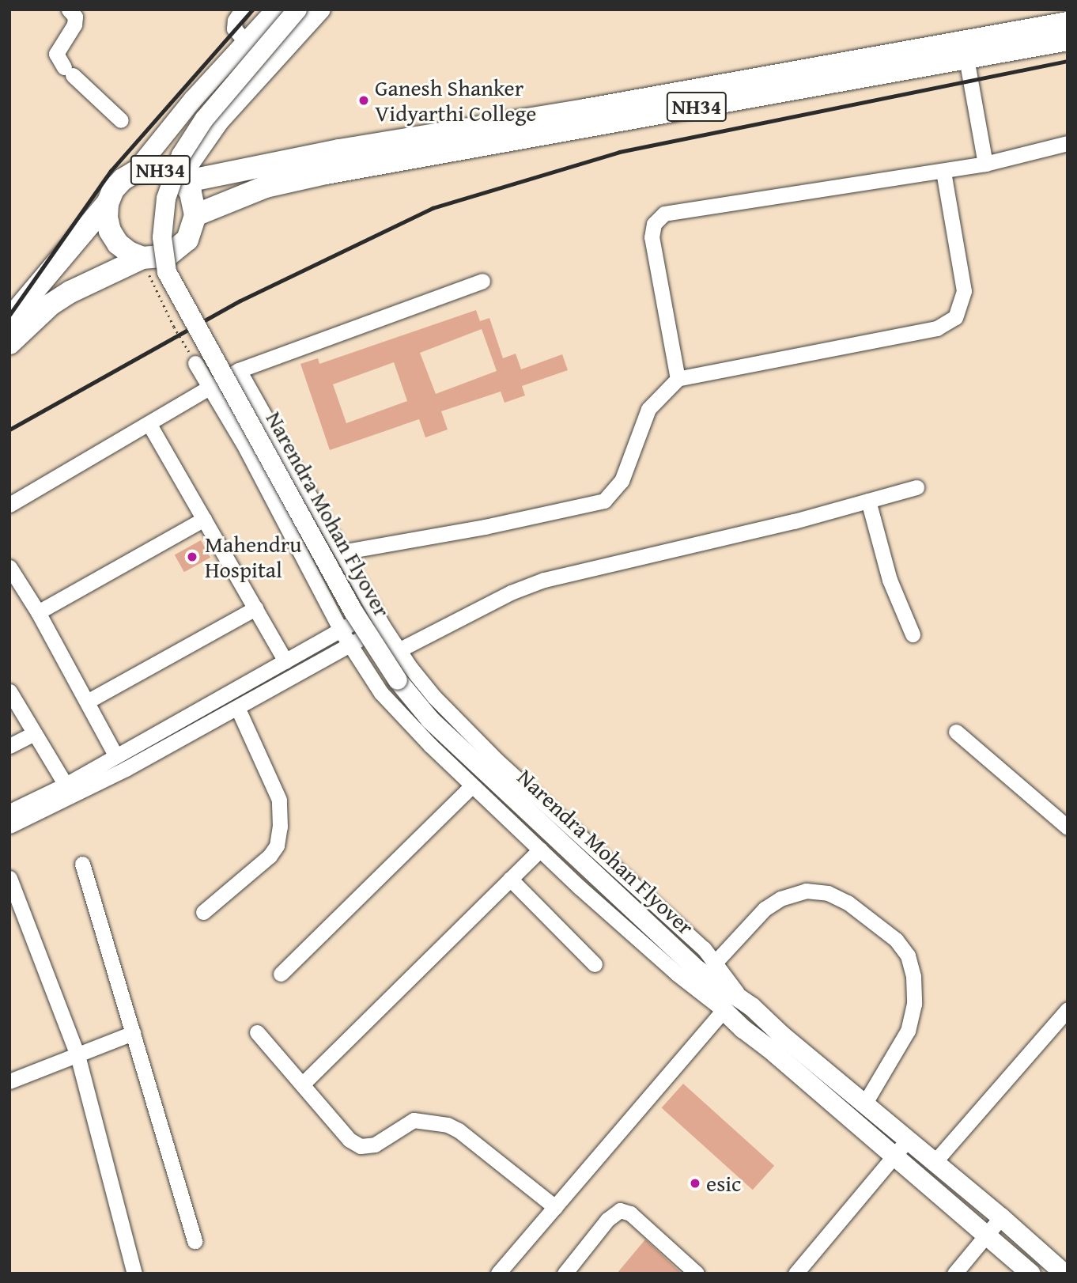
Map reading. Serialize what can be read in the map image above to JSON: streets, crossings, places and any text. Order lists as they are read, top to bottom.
{
  "streets": {
    "highway": ["NH34"],
    "main road": ["Narendra Mohan Flyover"]
  },
  "places": ["Ganesh Shanker Vidyarthi College", "Mahendru Hospital", "esic"]
}
